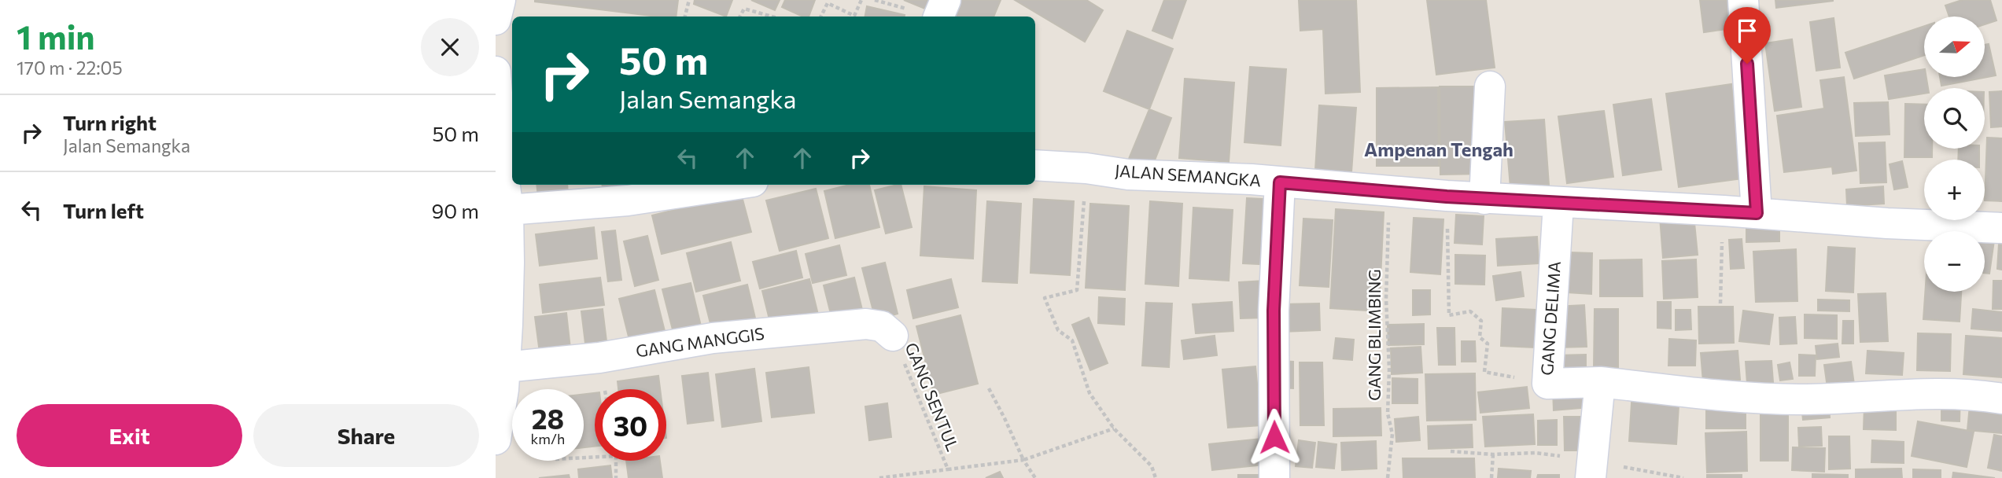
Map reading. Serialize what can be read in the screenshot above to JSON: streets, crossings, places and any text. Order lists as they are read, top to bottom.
{
  "streets": {
    "street": ["JALAN SEMANGKA", "GANG DELIMA", "GANG MANGGIS"],
    "path": ["GANG BLIMBING", "GANG SENTUL"]
  },
  "crossings": [
    ["JALAN SEMANGKA", "GANG DELIMA"],
    ["JALAN SEMANGKA", "GANG BLIMBING"],
    ["GANG MANGGIS", "GANG SENTUL"]
  ],
  "districts": ["Ampenan Tengah"],
  "north": "right",
  "page": {
    "heading": ["1 min", "170 m · 22:05"],
    "map_buttons": ["+", "−"],
    "turn": ["50 m", "Jalan Semangka"],
    "list": [
      {
        "name": "Turn right",
        "note": "Jalan Semangka",
        "value": "50 m"
      },
      {
        "name": "Turn left",
        "value": "90 m"
      }
    ],
    "speed": "28 km/h",
    "limit": "30",
    "buttons": ["Exit", "Share"]
  }
}
